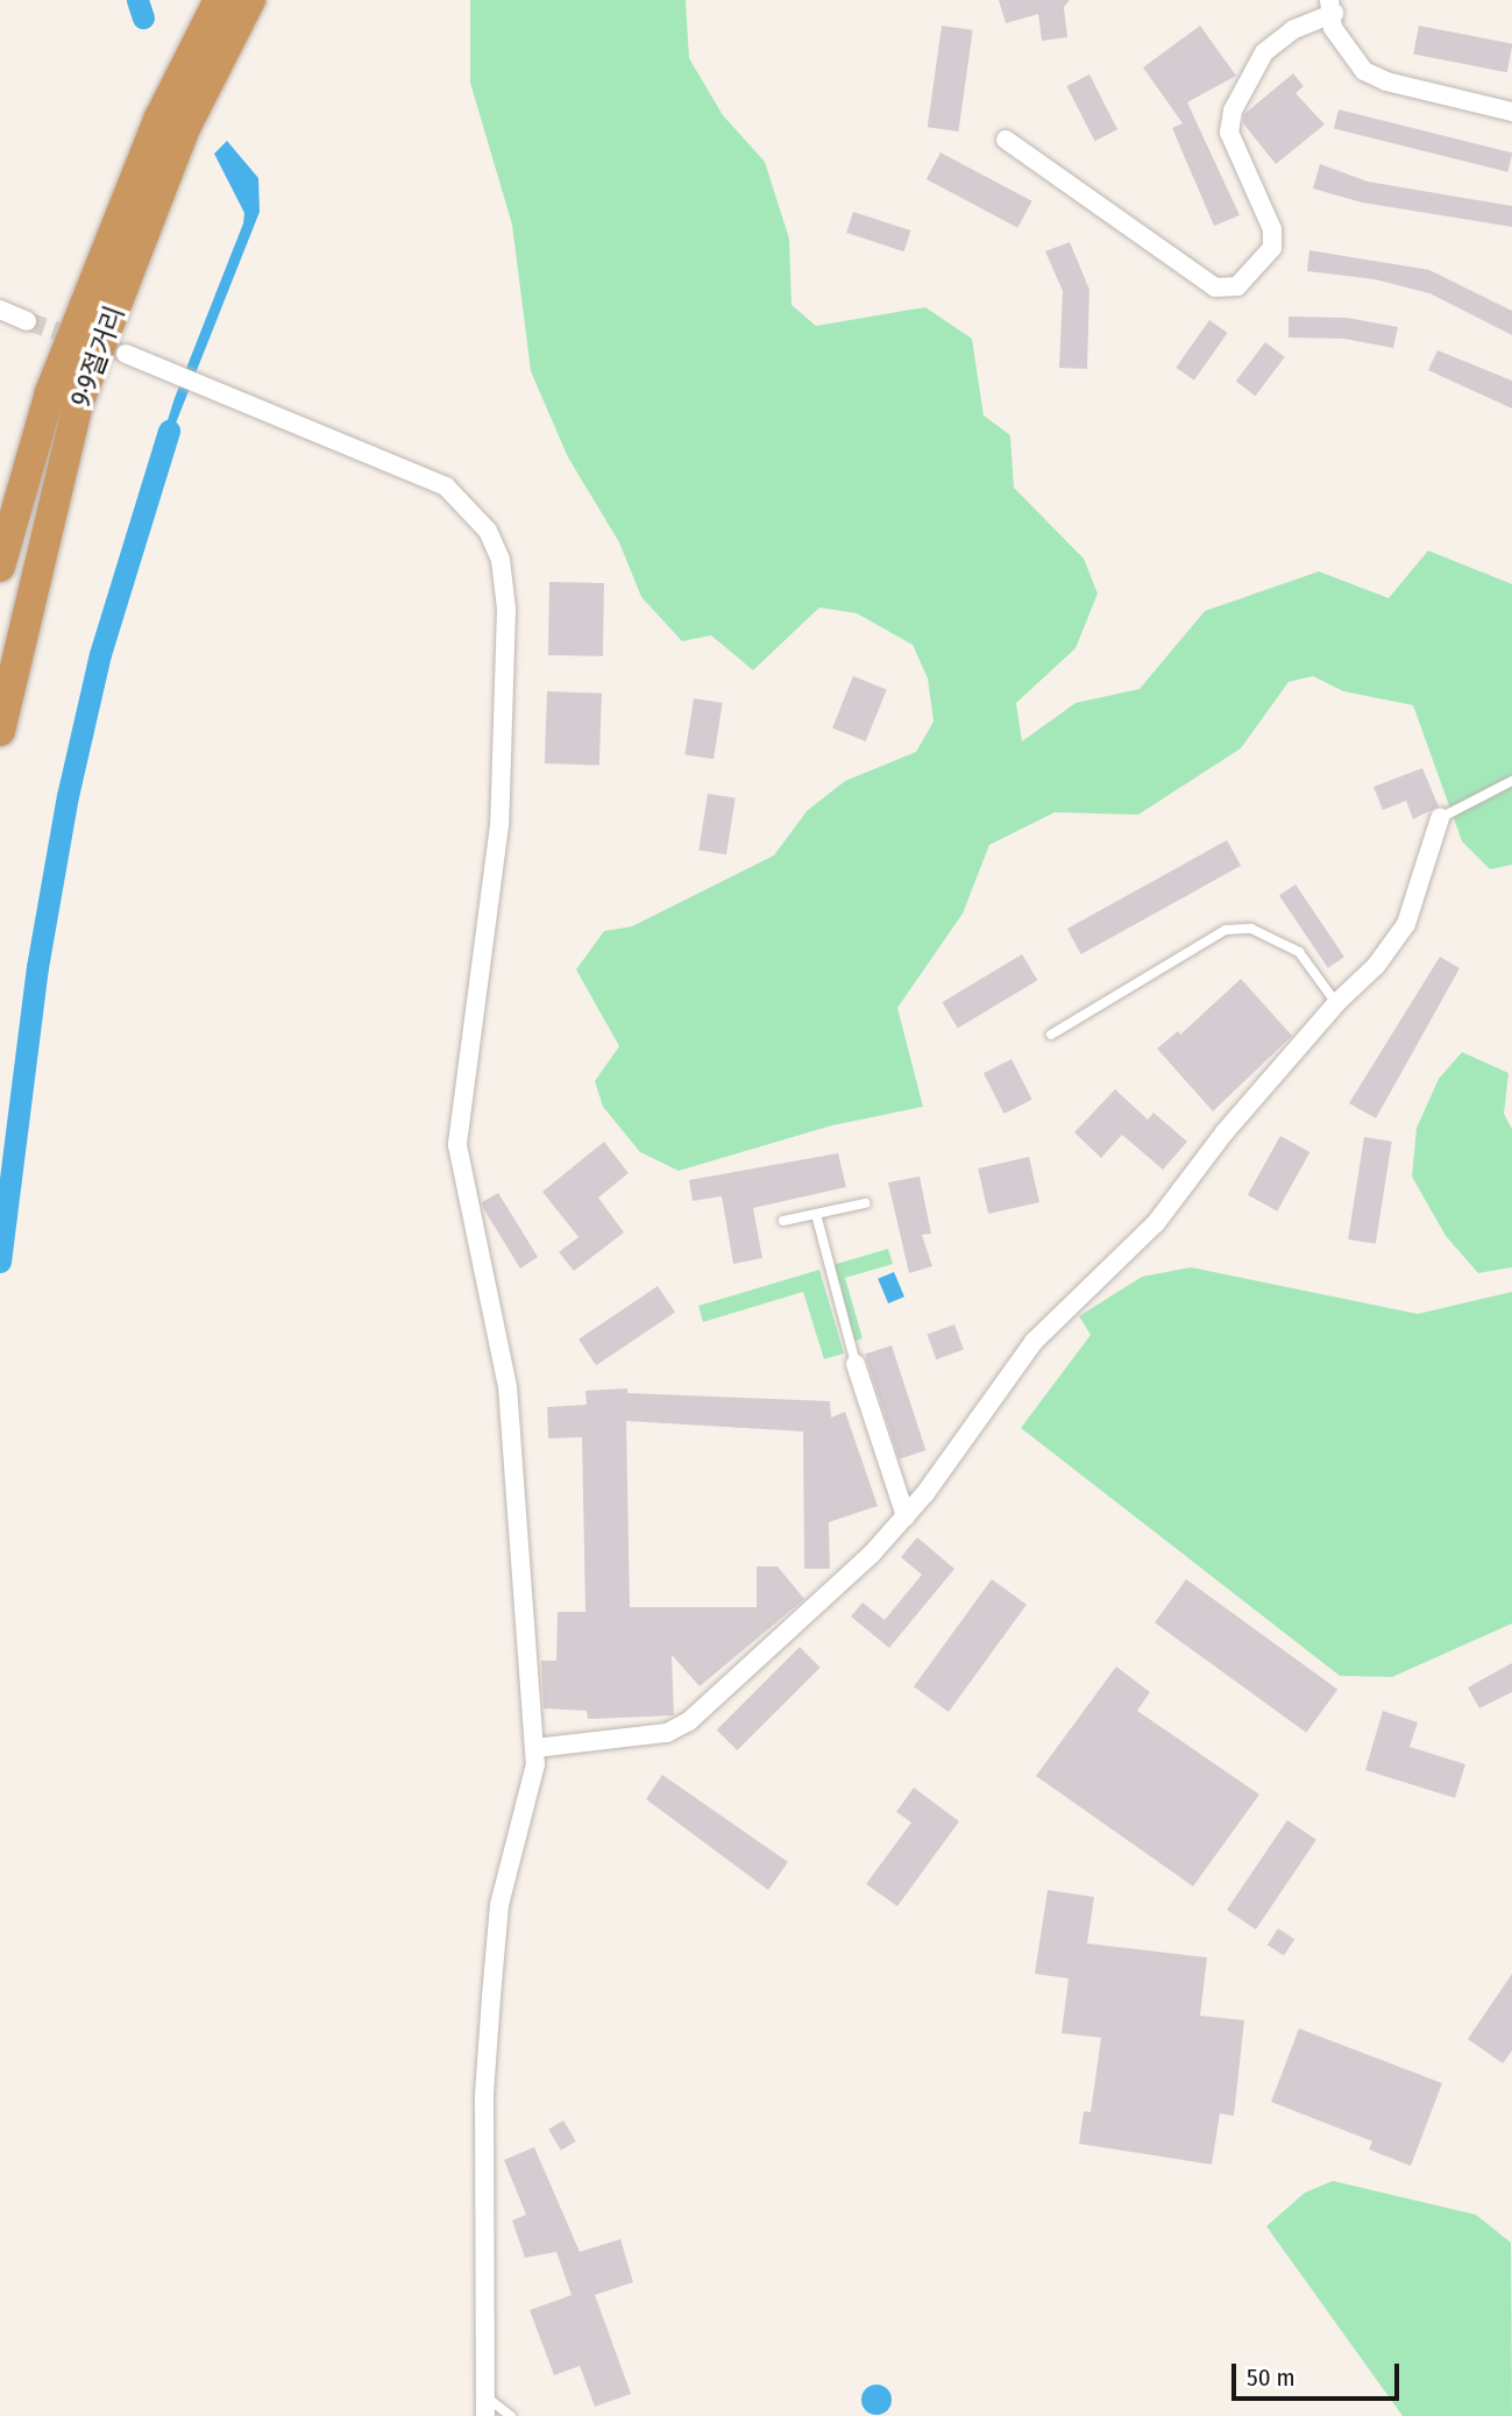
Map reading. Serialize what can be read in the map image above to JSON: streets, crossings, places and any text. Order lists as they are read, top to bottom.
{
  "streets": {
    "highway": ["9·9절거리"]
  },
  "scale_bar": "50 m"
}
